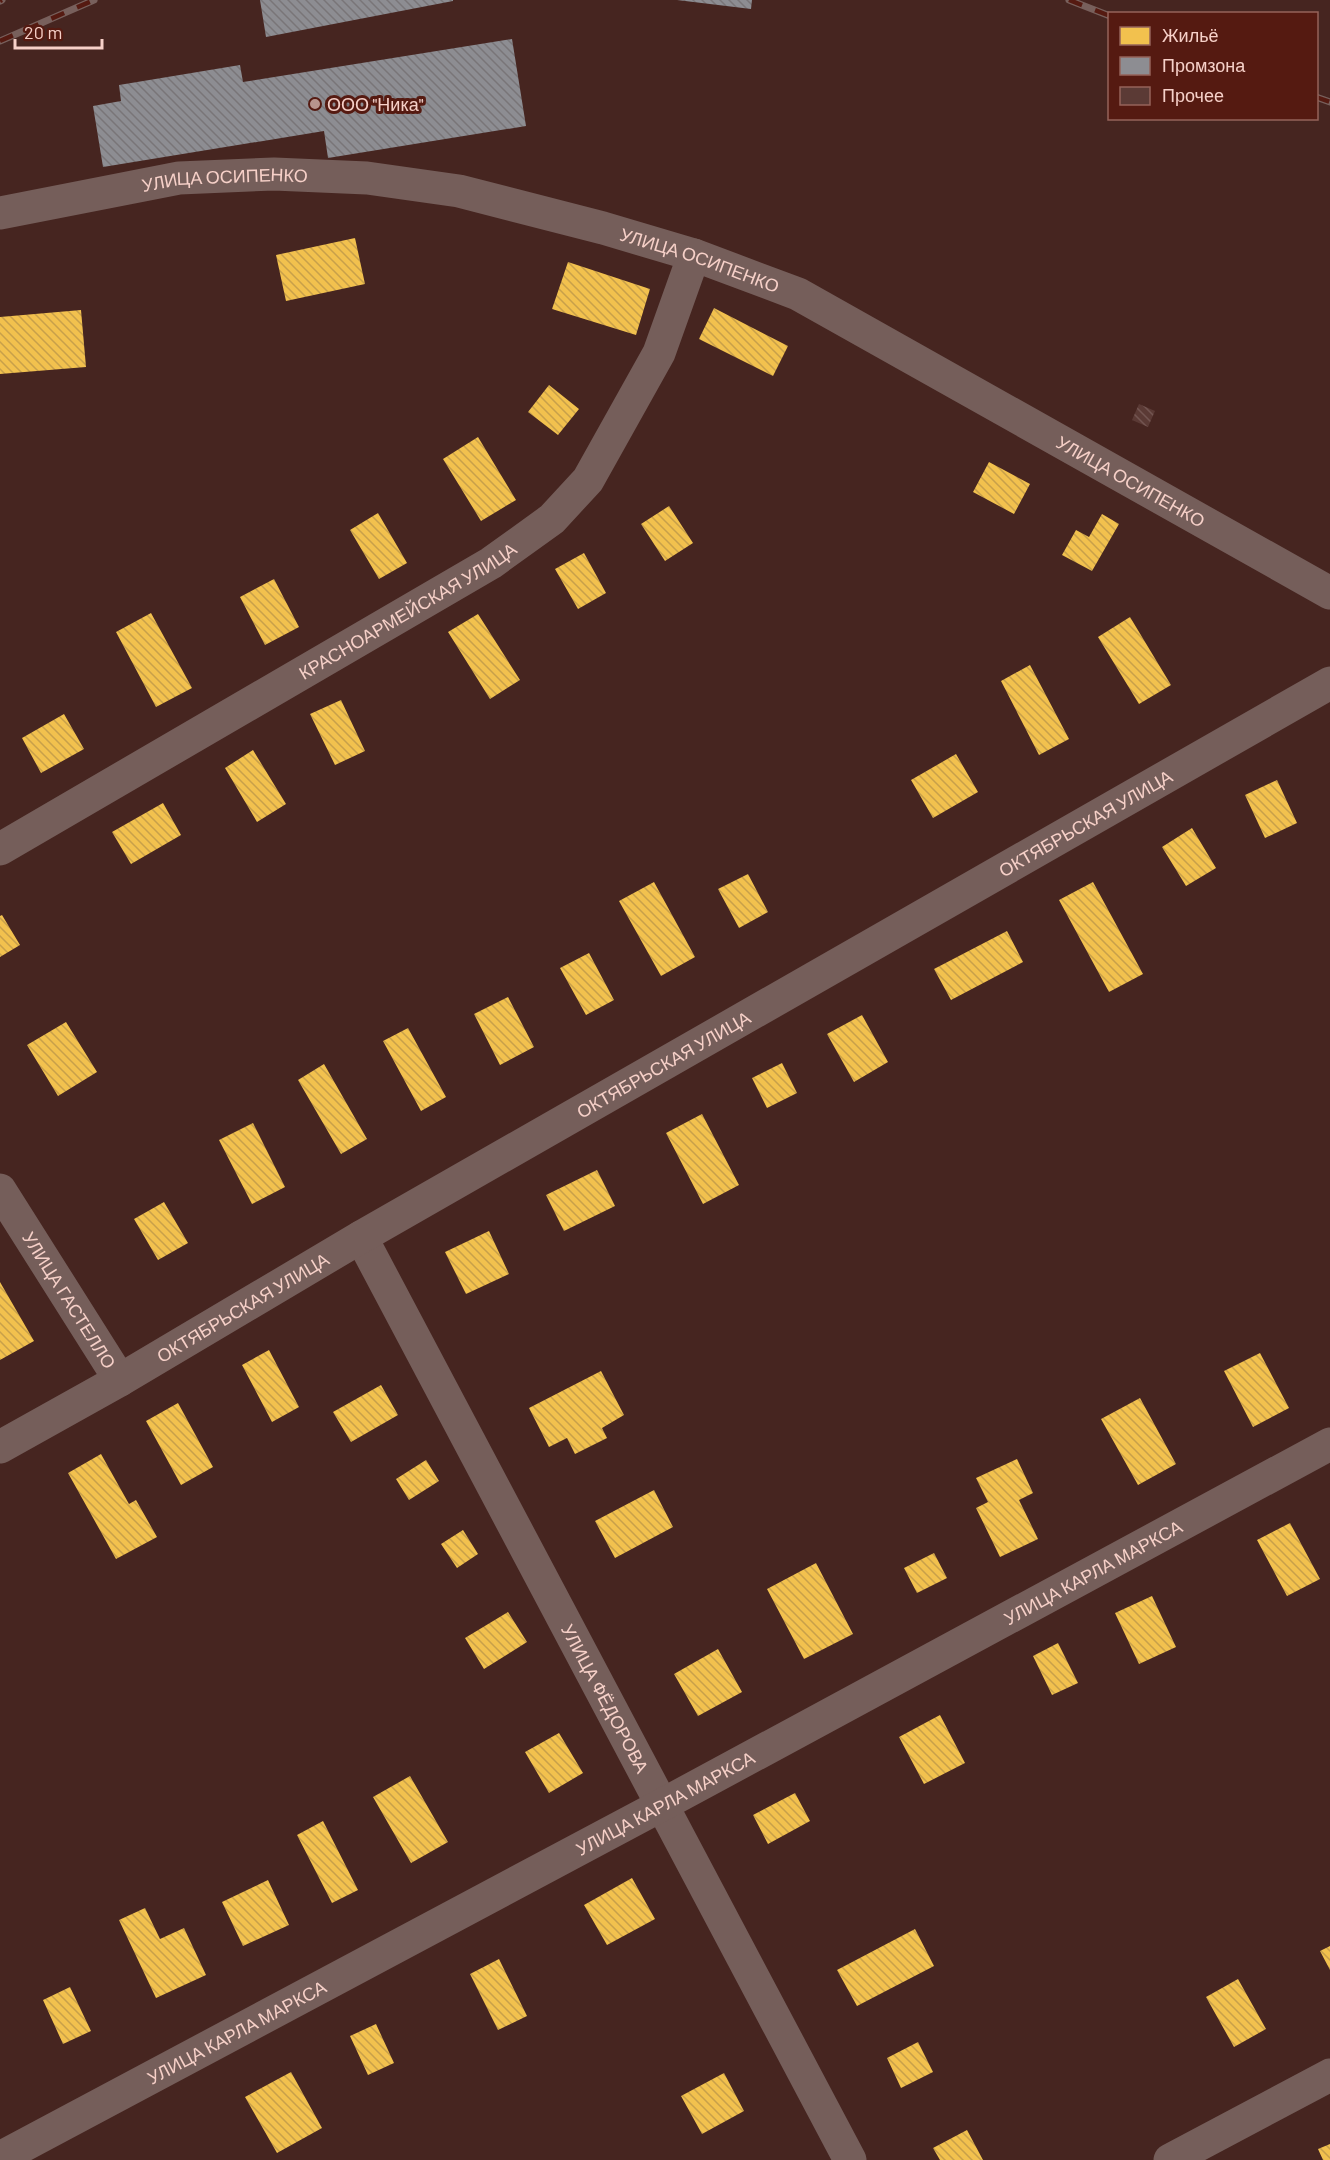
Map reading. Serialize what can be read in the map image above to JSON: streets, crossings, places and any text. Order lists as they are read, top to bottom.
{
  "streets": {
    "street": [
      "УЛИЦА ОСИПЕНКО",
      "КРАСНОАРМЕЙСКАЯ УЛИЦА",
      "ОКТЯБРЬСКАЯ УЛИЦА",
      "УЛИЦА ГАСТЕЛЛО",
      "УЛИЦА КАРЛА МАРКСА",
      "УЛИЦА ФЁДОРОВА"
    ]
  },
  "crossings": [
    ["УЛИЦА ОСИПЕНКО", "КРАСНОАРМЕЙСКАЯ УЛИЦА"],
    ["ОКТЯБРЬСКАЯ УЛИЦА", "УЛИЦА ГАСТЕЛЛО"],
    ["ОКТЯБРЬСКАЯ УЛИЦА", "УЛИЦА ФЁДОРОВА"],
    ["УЛИЦА КАРЛА МАРКСА", "УЛИЦА ФЁДОРОВА"]
  ],
  "places": ["ООО \"Ника\""],
  "legend": ["Жильё", "Промзона", "Прочее"],
  "scale_bar": "20 m"
}
